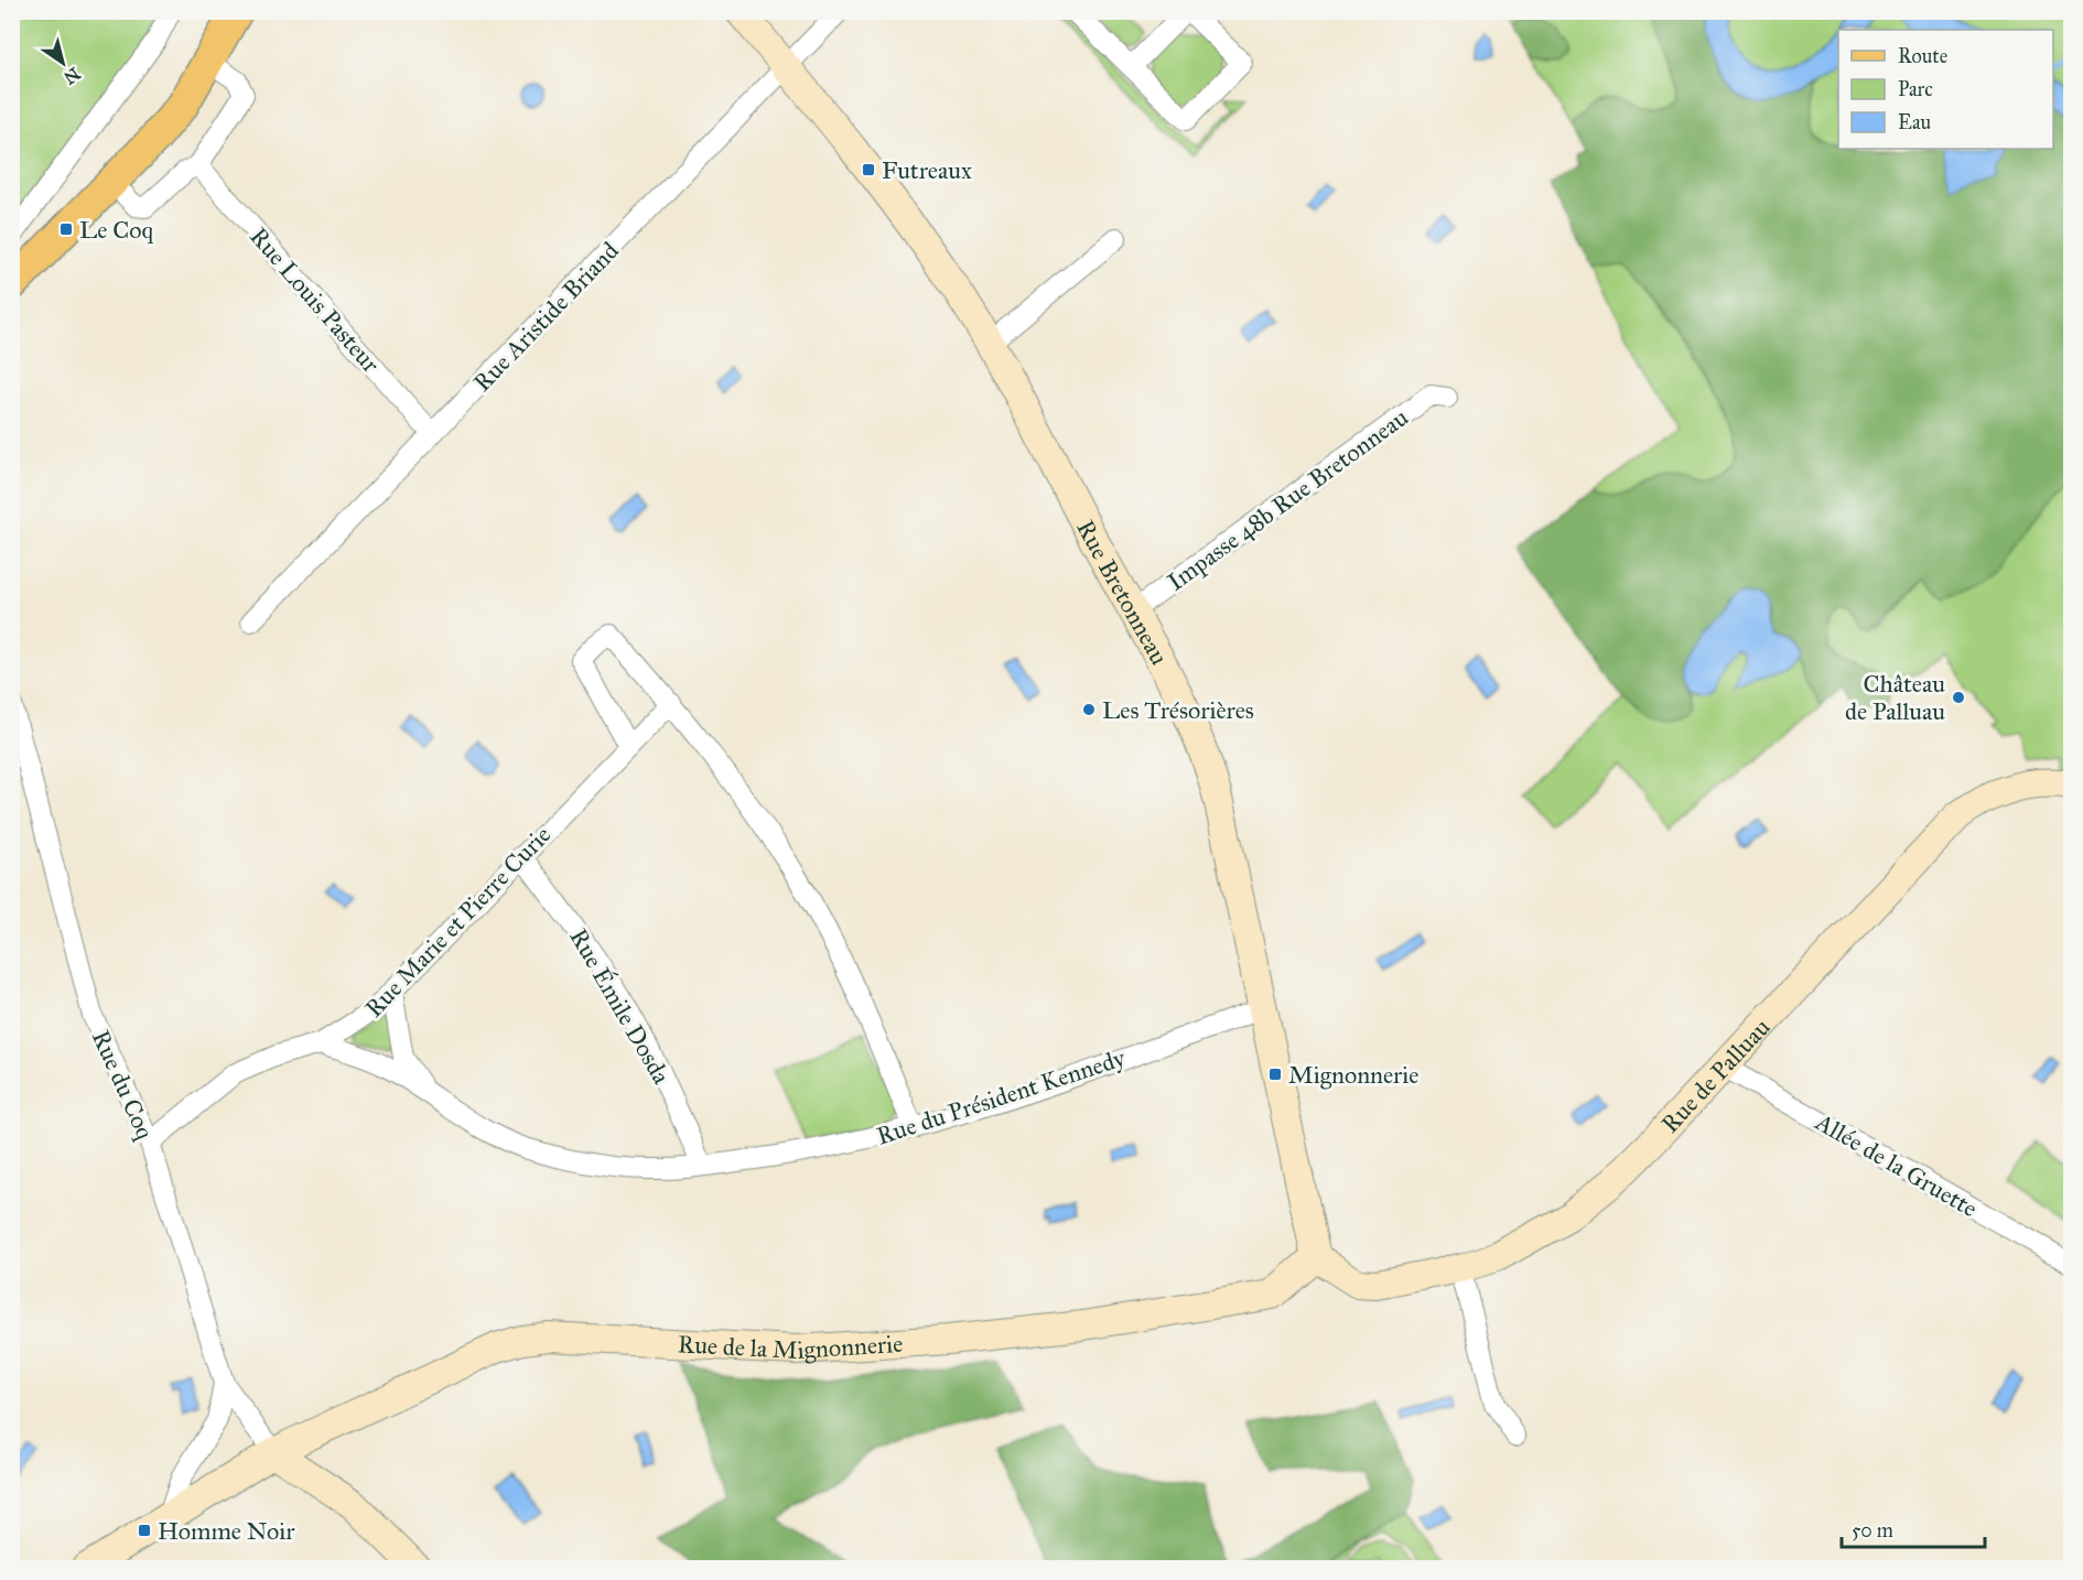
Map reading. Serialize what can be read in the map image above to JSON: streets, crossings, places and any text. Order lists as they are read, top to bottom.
{
  "streets": {
    "street": [
      "Rue Louis Pasteur",
      "Rue Aristide Briand",
      "Impasse 48b Rue Bretonneau",
      "Rue Bretonneau",
      "Rue Marie et Pierre Curie",
      "Rue Émile Dosda",
      "Rue de Palluau",
      "Rue du Coq",
      "Rue du Président Kennedy",
      "Allée de la Gruette",
      "Rue de la Mignonnerie"
    ]
  },
  "crossings": [
    ["Rue Louis Pasteur", "Rue Aristide Briand"],
    ["Rue Aristide Briand", "Rue Bretonneau"],
    ["Impasse 48b Rue Bretonneau", "Rue Bretonneau"],
    ["Rue Bretonneau", "Rue de Palluau"],
    ["Rue Bretonneau", "Rue du Président Kennedy"],
    ["Rue Bretonneau", "Rue de la Mignonnerie"],
    ["Rue Marie et Pierre Curie", "Rue Émile Dosda"],
    ["Rue Marie et Pierre Curie", "Rue du Coq"],
    ["Rue Marie et Pierre Curie", "Rue du Président Kennedy"],
    ["Rue Émile Dosda", "Rue du Président Kennedy"],
    ["Rue de Palluau", "Allée de la Gruette"],
    ["Rue de Palluau", "Rue de la Mignonnerie"],
    ["Rue du Coq", "Rue de la Mignonnerie"]
  ],
  "places": {
    "transit": [
      "Futreaux",
      "Le Coq",
      "Mignonnerie",
      "Homme Noir"
    ],
    "other": ["Château de Palluau", "Les Trésorières"]
  },
  "legend": ["Route", "Parc", "Eau"],
  "scale_bar": "50 m",
  "north": "bottom right"
}
